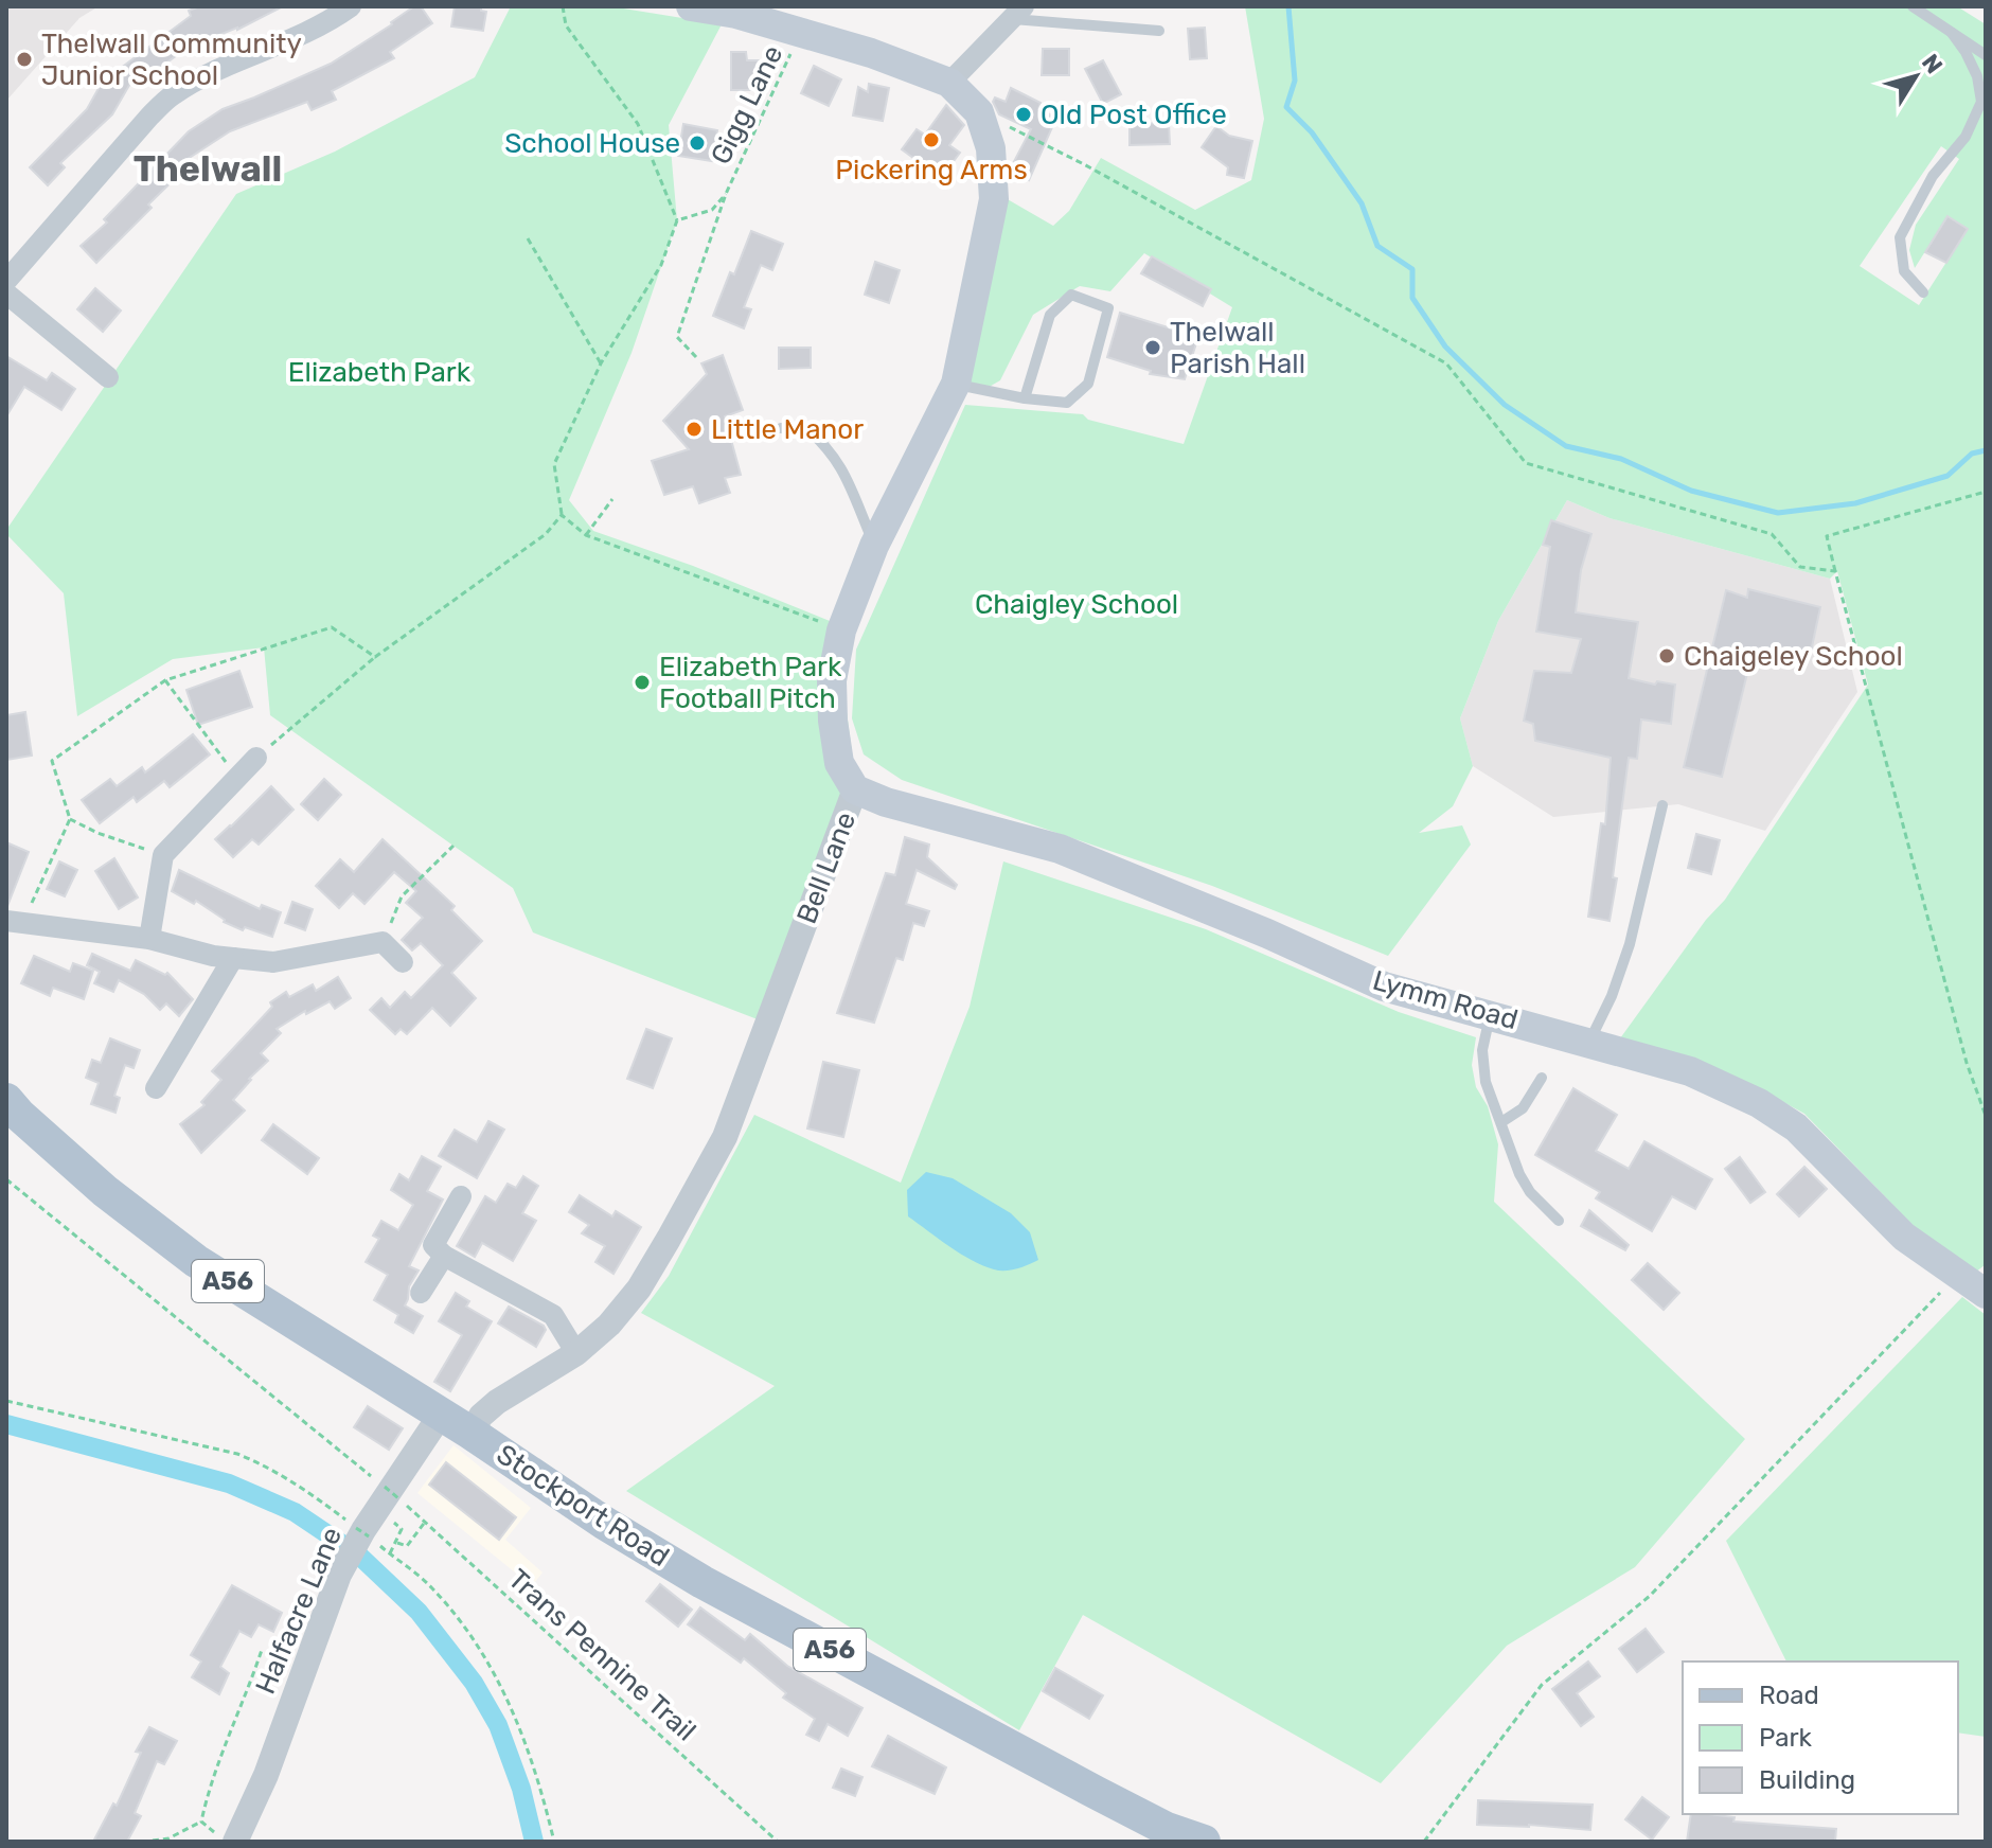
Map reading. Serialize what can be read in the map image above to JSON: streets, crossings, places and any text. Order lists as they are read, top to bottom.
{
  "streets": {
    "main road": [
      "Bell Lane",
      "Lymm Road",
      "A56",
      "Stockport Road"
    ],
    "street": ["Halfacre Lane"],
    "path": ["Gigg Lane", "Trans Pennine Trail"]
  },
  "crossings": [
    ["Bell Lane", "Lymm Road"],
    ["Bell Lane", "Stockport Road"],
    ["Stockport Road", "Halfacre Lane"],
    ["Halfacre Lane", "Trans Pennine Trail"]
  ],
  "districts": ["Thelwall"],
  "parks": ["Elizabeth Park", "Chaigley School"],
  "places": [
    "Thelwall Community Junior School",
    "Old Post Office",
    "Pickering Arms",
    "School House",
    "Thelwall Parish Hall",
    "Little Manor",
    "Chaigeley School",
    "Elizabeth Park Football Pitch"
  ],
  "legend": ["Road", "Park", "Building"],
  "north": "top right"
}
